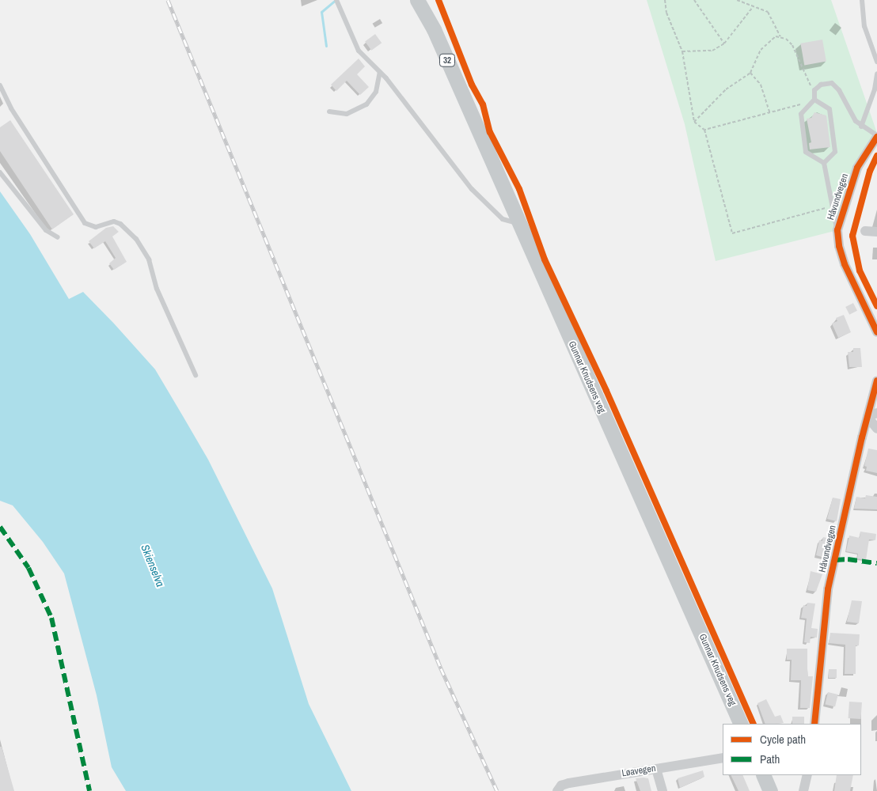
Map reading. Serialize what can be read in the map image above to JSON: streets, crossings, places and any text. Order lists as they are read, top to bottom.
{
  "streets": {
    "main road": ["32", "Gunnar Knudsens veg"],
    "street": ["Håvundvegen", "Løavegen"]
  },
  "water": ["Skienselva"],
  "legend": ["Cycle path", "Path"]
}
